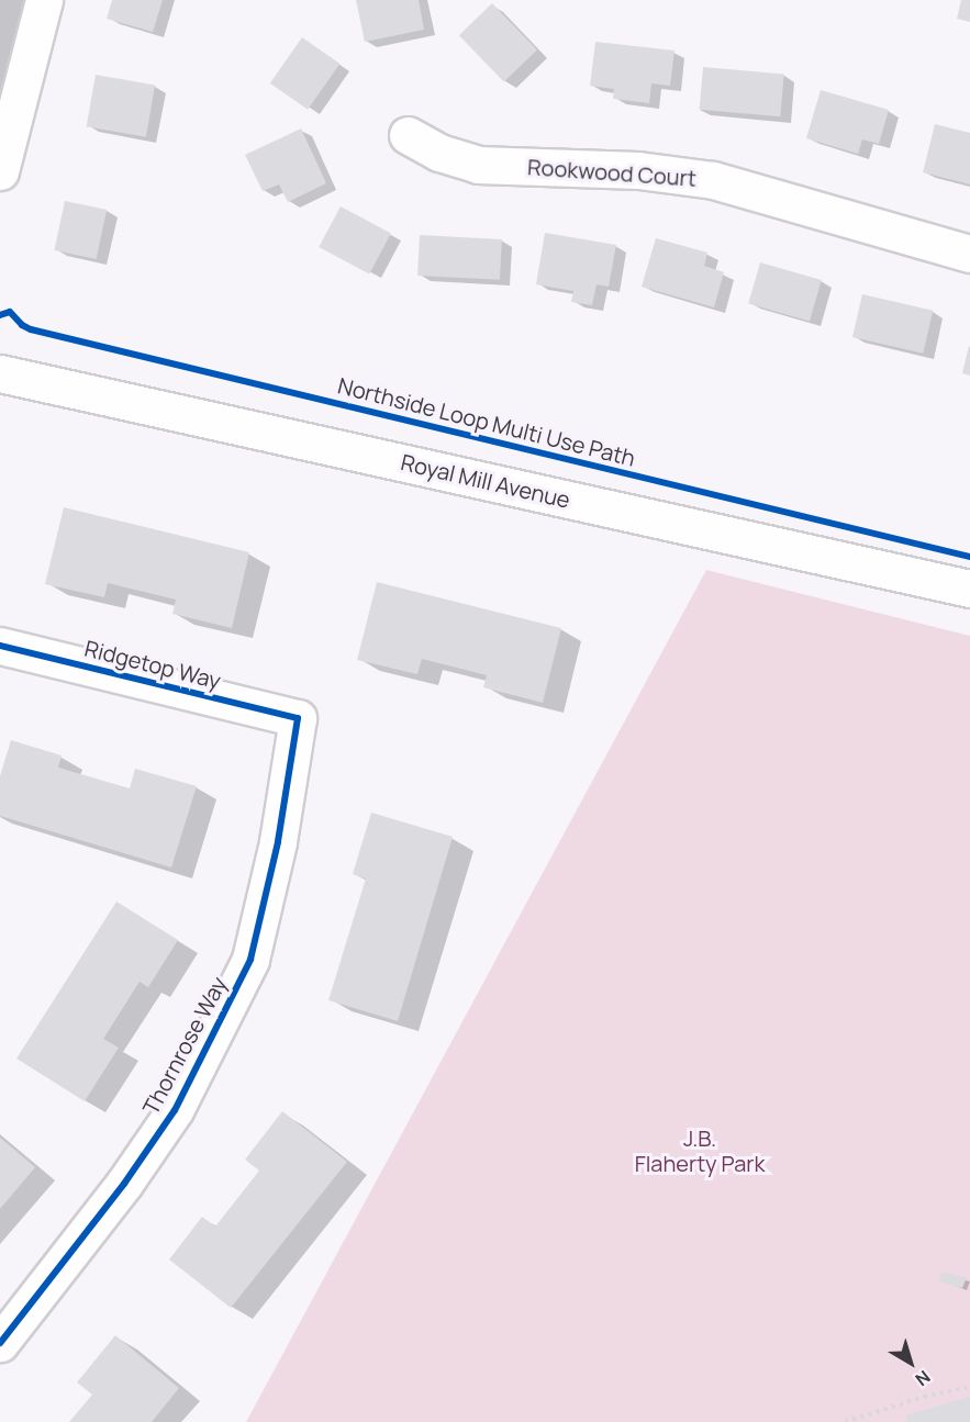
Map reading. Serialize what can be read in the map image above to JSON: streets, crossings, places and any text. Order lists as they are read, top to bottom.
{
  "streets": {
    "street": [
      "Rookwood Court",
      "Royal Mill Avenue",
      "Ridgetop Way",
      "Thornrose Way"
    ],
    "cycle path": ["Northside Loop Multi Use Path"]
  },
  "crossings": [
    ["Ridgetop Way", "Thornrose Way"]
  ],
  "parks": ["J.B. Flaherty Park"],
  "north": "bottom right"
}
